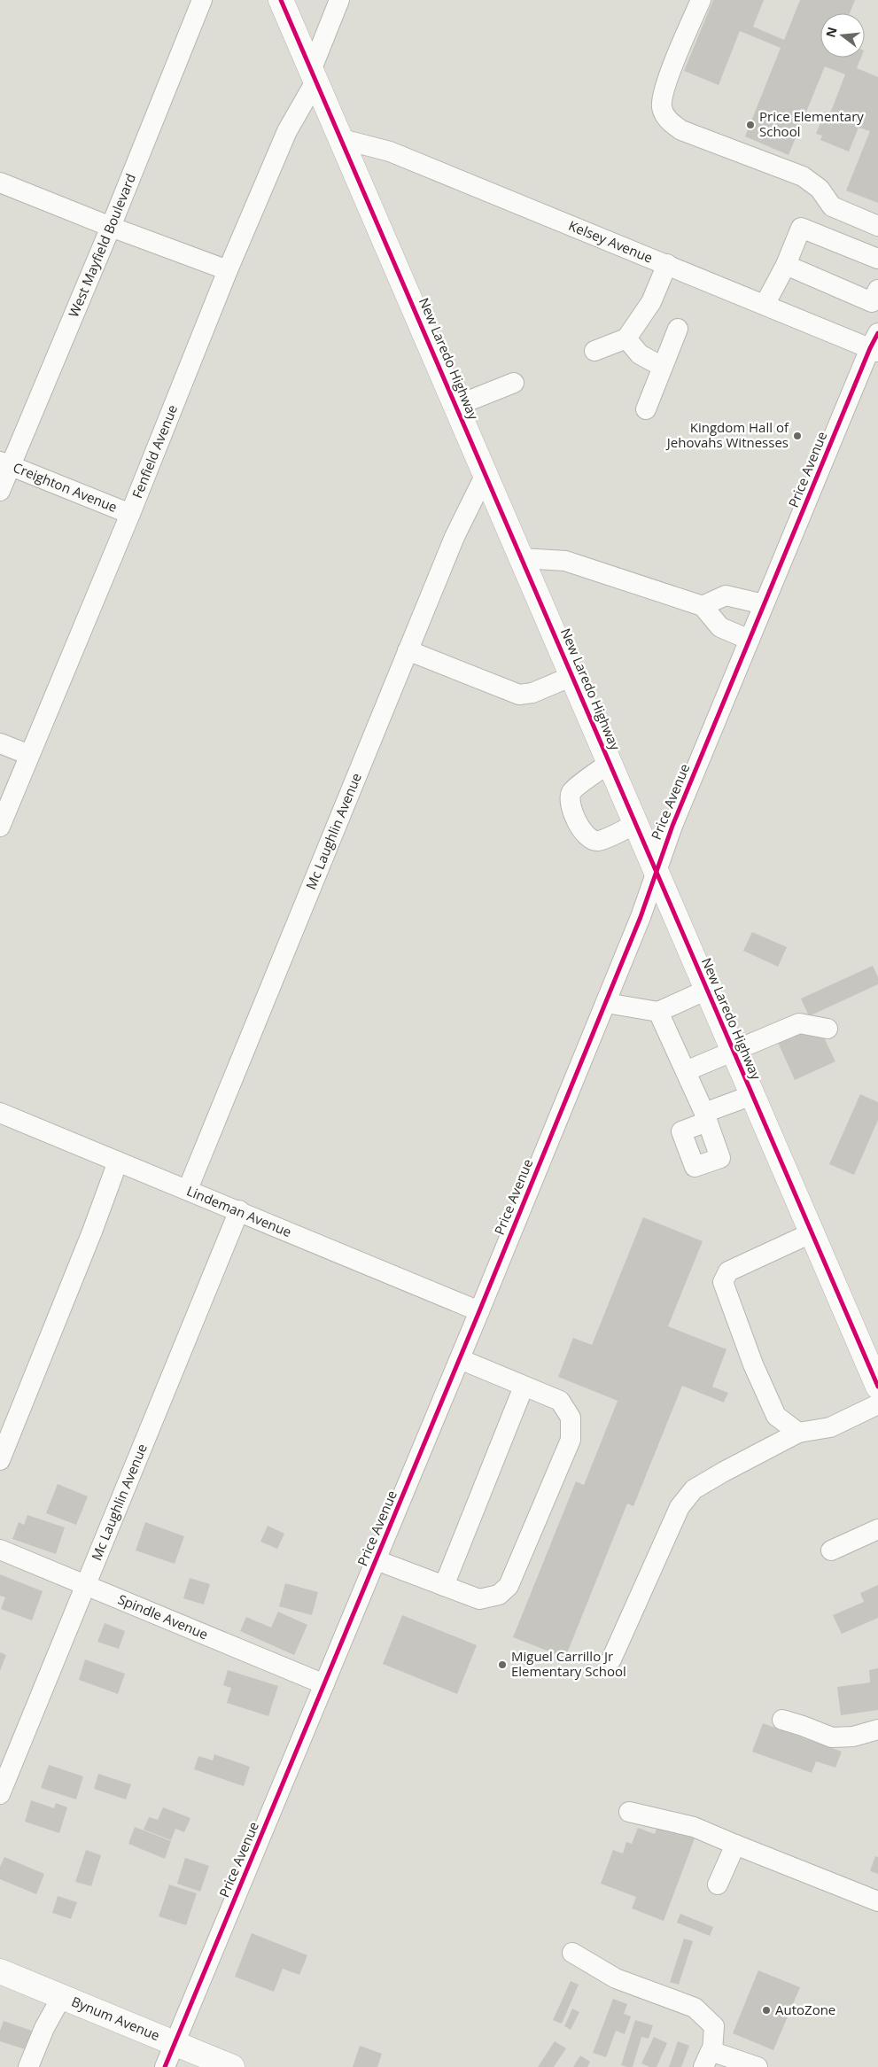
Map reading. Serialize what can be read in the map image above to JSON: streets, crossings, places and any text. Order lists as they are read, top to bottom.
{
  "streets": {
    "main road": ["New Laredo Highway", "Bynum Avenue"],
    "street": [
      "Kelsey Avenue",
      "West Mayfield Boulevard",
      "Fenfield Avenue",
      "Price Avenue",
      "Creighton Avenue",
      "Mc Laughlin Avenue",
      "Lindeman Avenue",
      "Spindle Avenue"
    ]
  },
  "crossings": [
    ["Kelsey Avenue", "New Laredo Highway"],
    ["Kelsey Avenue", "Price Avenue"],
    ["West Mayfield Boulevard", "Creighton Avenue"],
    ["New Laredo Highway", "Fenfield Avenue"],
    ["New Laredo Highway", "Price Avenue"],
    ["New Laredo Highway", "Mc Laughlin Avenue"],
    ["Fenfield Avenue", "Creighton Avenue"],
    ["Price Avenue", "Lindeman Avenue"],
    ["Price Avenue", "Spindle Avenue"],
    ["Price Avenue", "Bynum Avenue"],
    ["Mc Laughlin Avenue", "Lindeman Avenue"],
    ["Mc Laughlin Avenue", "Spindle Avenue"]
  ],
  "places": [
    "Price Elementary School",
    "Kingdom Hall of Jehovahs Witnesses",
    "Miguel Carrillo Jr Elementary School",
    "AutoZone"
  ],
  "north": "left"
}
